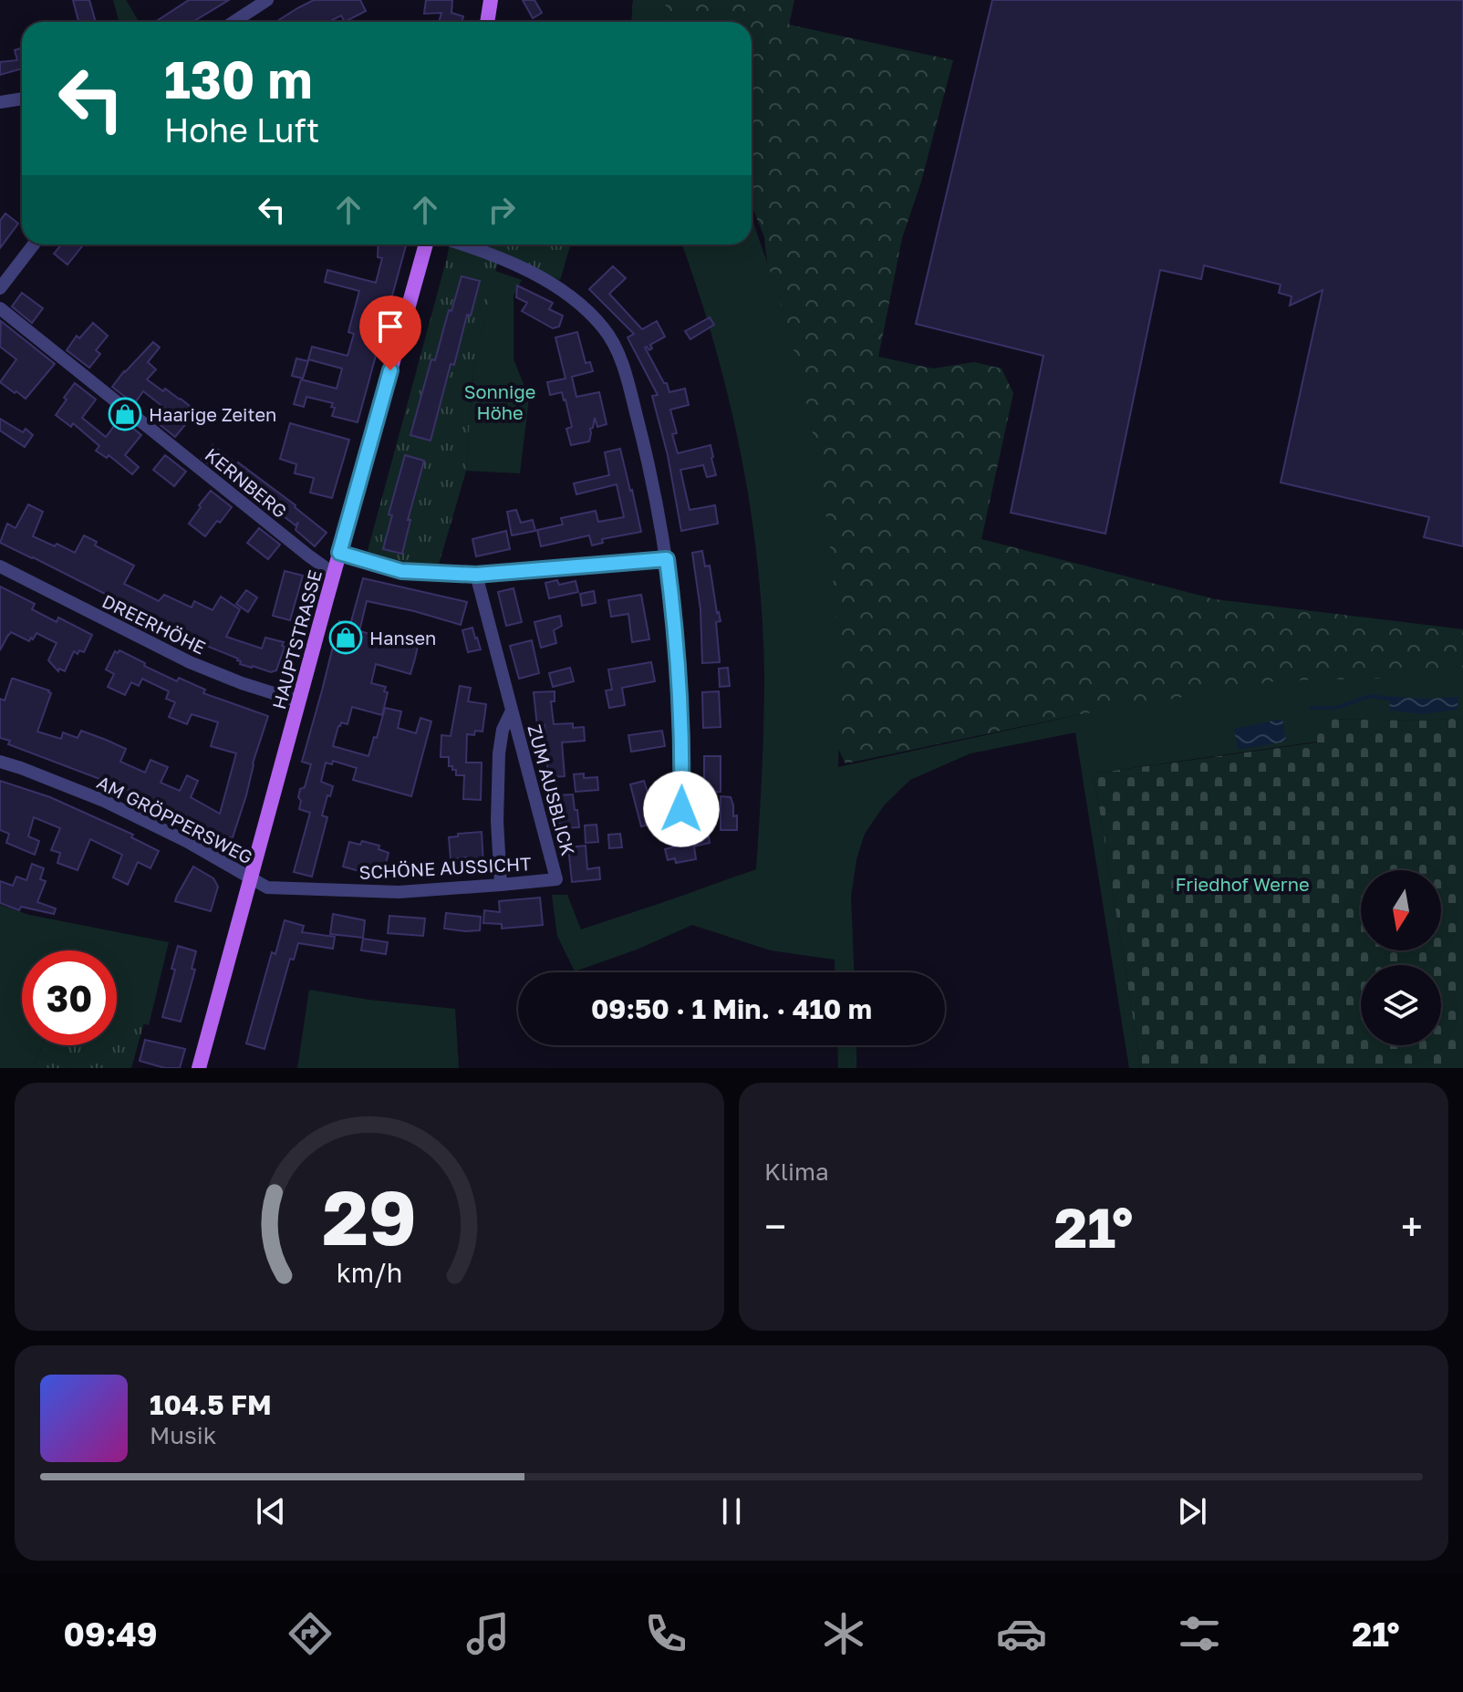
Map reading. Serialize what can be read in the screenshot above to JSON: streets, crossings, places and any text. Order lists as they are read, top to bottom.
{
  "streets": {
    "main road": ["HAUPTSTRASSE"],
    "street": [
      "KERNBERG",
      "DREERHÖHE",
      "ZUM AUSBLICK",
      "AM GRÖPPERSWEG",
      "SCHÖNE AUSSICHT"
    ]
  },
  "crossings": [
    ["KERNBERG", "HAUPTSTRASSE"],
    ["DREERHÖHE", "HAUPTSTRASSE"],
    ["HAUPTSTRASSE", "AM GRÖPPERSWEG"],
    ["HAUPTSTRASSE", "SCHÖNE AUSSICHT"],
    ["ZUM AUSBLICK", "SCHÖNE AUSSICHT"],
    ["AM GRÖPPERSWEG", "SCHÖNE AUSSICHT"]
  ],
  "parks": ["Sonnige Höhe", "Friedhof Werne"],
  "places": {
    "shop": ["Haarige Zeiten", "Hansen"]
  },
  "north": "bottom",
  "page": {
    "turn": ["130 m", "Hohe Luft"],
    "limit": "30",
    "trip": "09:50 · 1 Min. · 410 m",
    "tile": "Klima",
    "heat": ["−", "21°", "+"],
    "song": ["104.5 FM", "Musik"],
    "tabs": ["09:49", "21°"],
    "gauge": ["29", "km/h"]
  }
}
